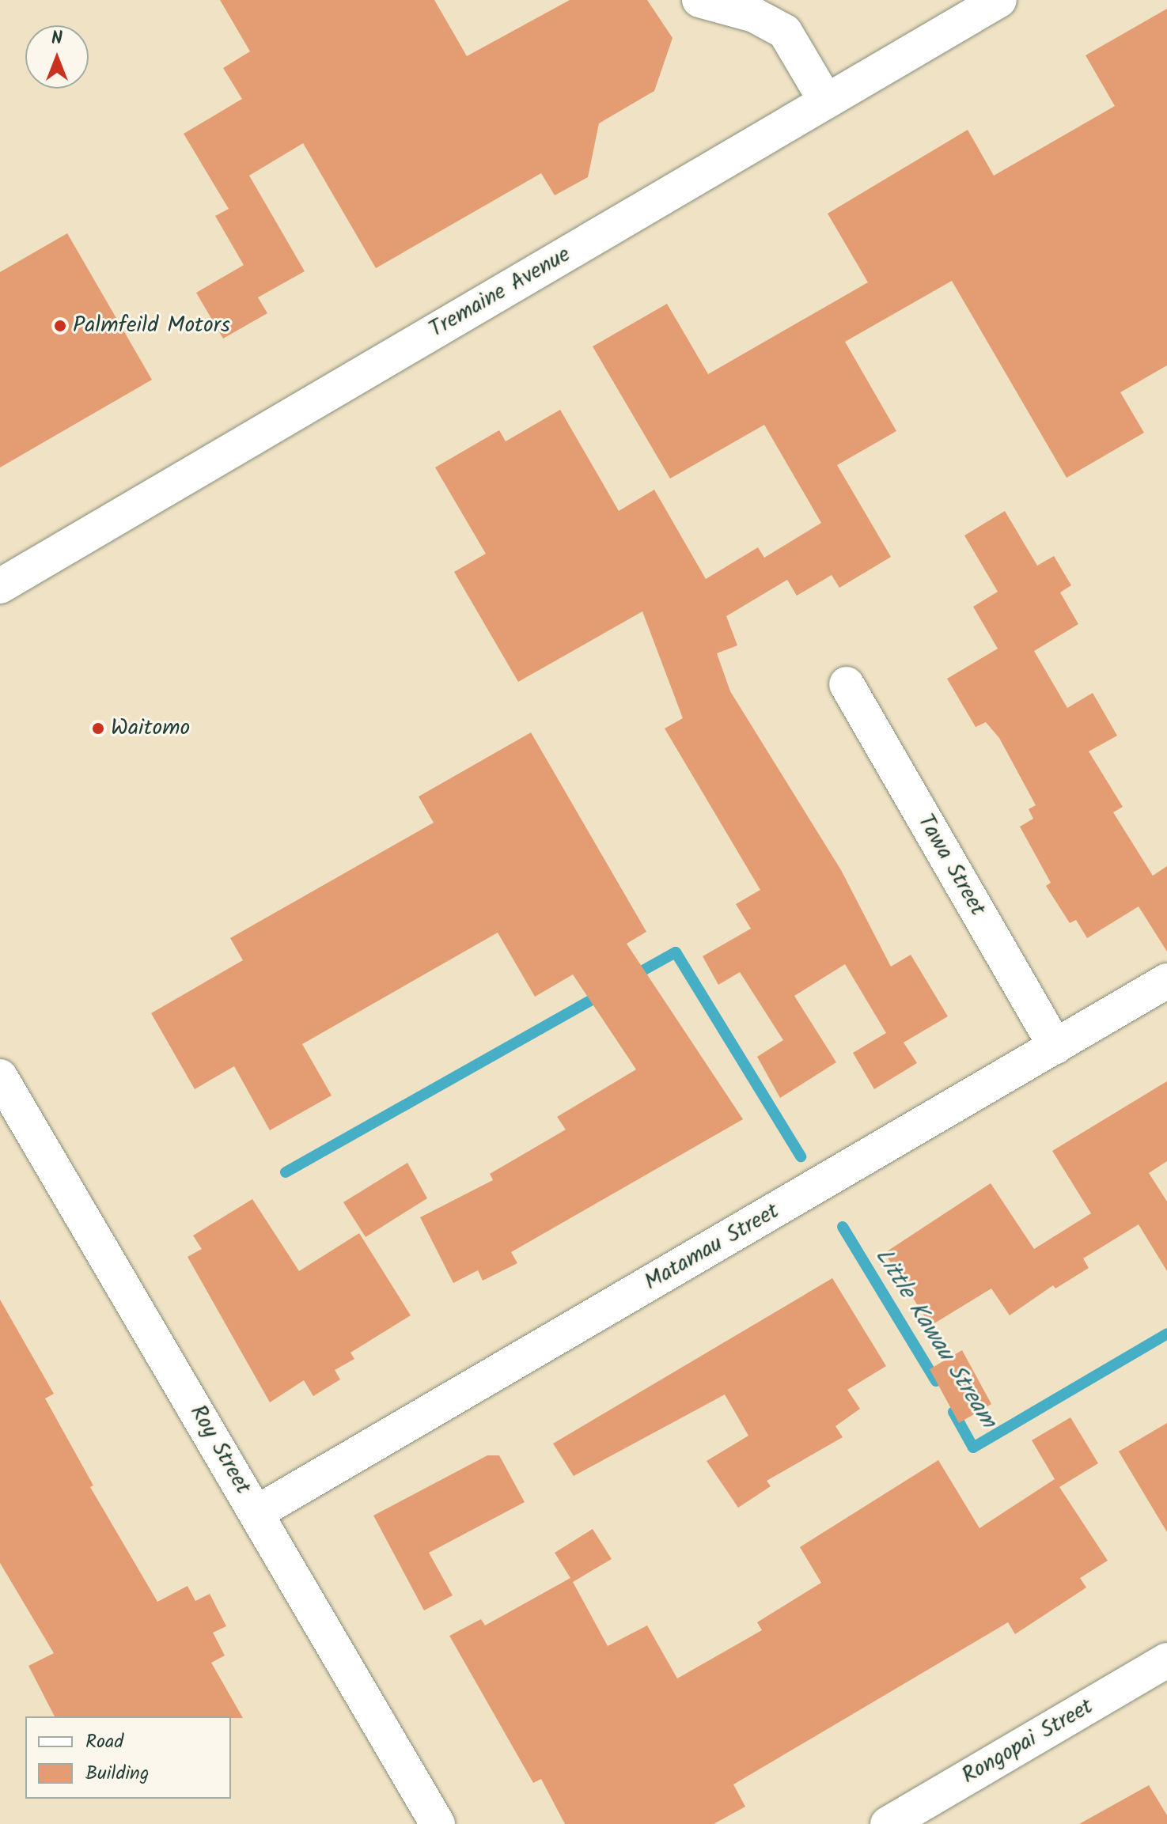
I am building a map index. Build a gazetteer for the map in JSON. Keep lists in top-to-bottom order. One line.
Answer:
{"streets":{"street":["Tremaine Avenue","Tawa Street","Matamau Street","Roy Street","Rongopai Street"]},"crossings":[["Tawa Street","Matamau Street"],["Matamau Street","Roy Street"]],"water":["Little Kawau Stream"],"places":["Palmfeild Motors","Waitomo"],"legend":["Road","Building"],"north":"top"}
